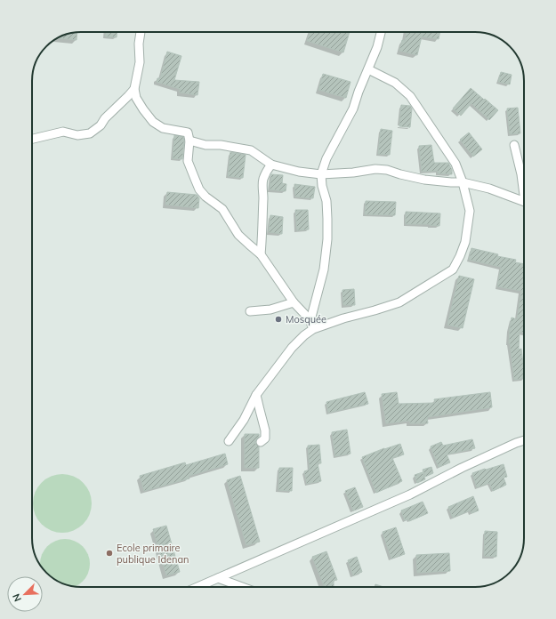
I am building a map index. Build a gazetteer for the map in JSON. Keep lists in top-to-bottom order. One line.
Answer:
{"places":["Mosquée","Ecole primaire publique Idenan"],"north":"bottom left"}
